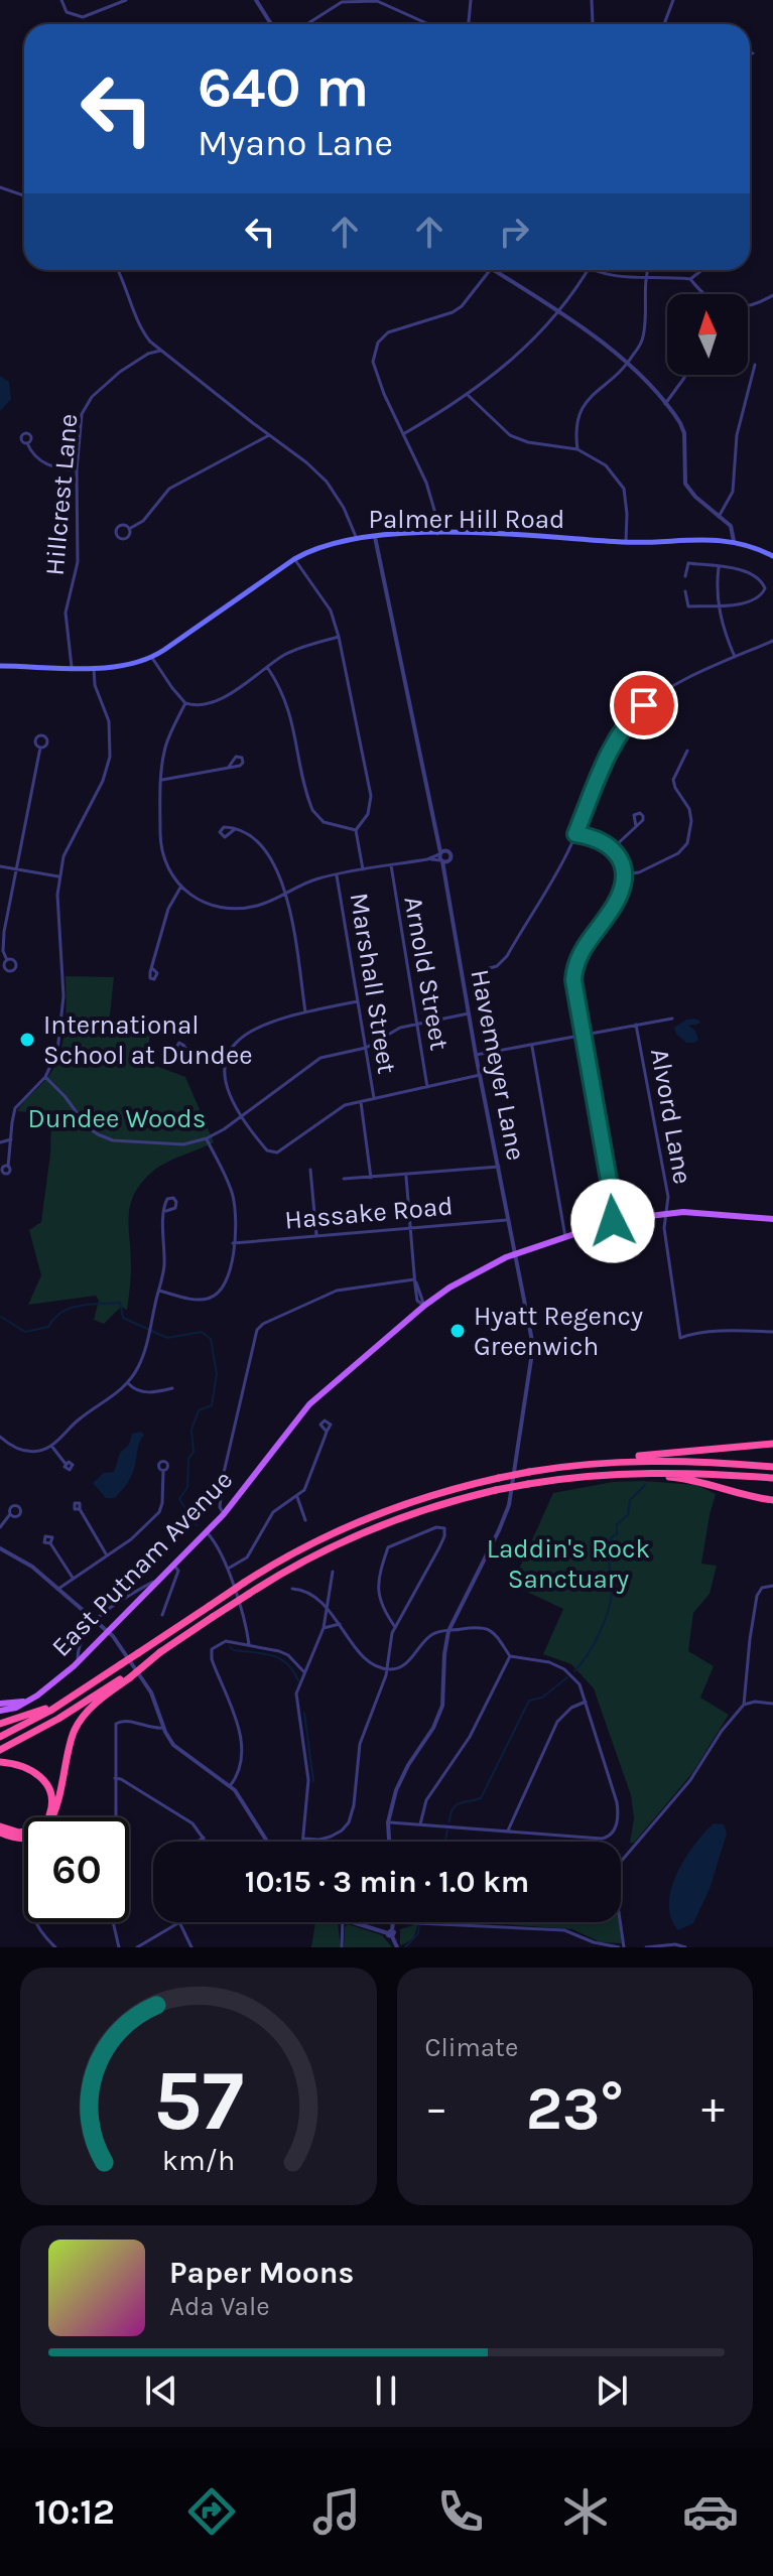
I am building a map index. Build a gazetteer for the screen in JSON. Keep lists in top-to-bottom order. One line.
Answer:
{"streets":{"main road":["Palmer Hill Road","East Putnam Avenue"],"street":["Hillcrest Lane","Arnold Street","Marshall Street","Havemeyer Lane","Alvord Lane","Hassake Road"]},"crossings":[["Hillcrest Lane","Palmer Hill Road"],["Palmer Hill Road","Havemeyer Lane"],["Havemeyer Lane","Hassake Road"],["Havemeyer Lane","East Putnam Avenue"],["Alvord Lane","East Putnam Avenue"]],"parks":["Dundee Woods","Laddin's Rock Sanctuary"],"places":["International School at Dundee","Hyatt Regency Greenwich"],"north":"top","page":{"turn":["640 m","Myano Lane"],"limit":"60","trip":"10:15 · 3 min · 1.0 km","tile":"Climate","heat":["−","23°","+"],"song":["Paper Moons","Ada Vale"],"tabs":"10:12","gauge":["57","km/h"]}}
